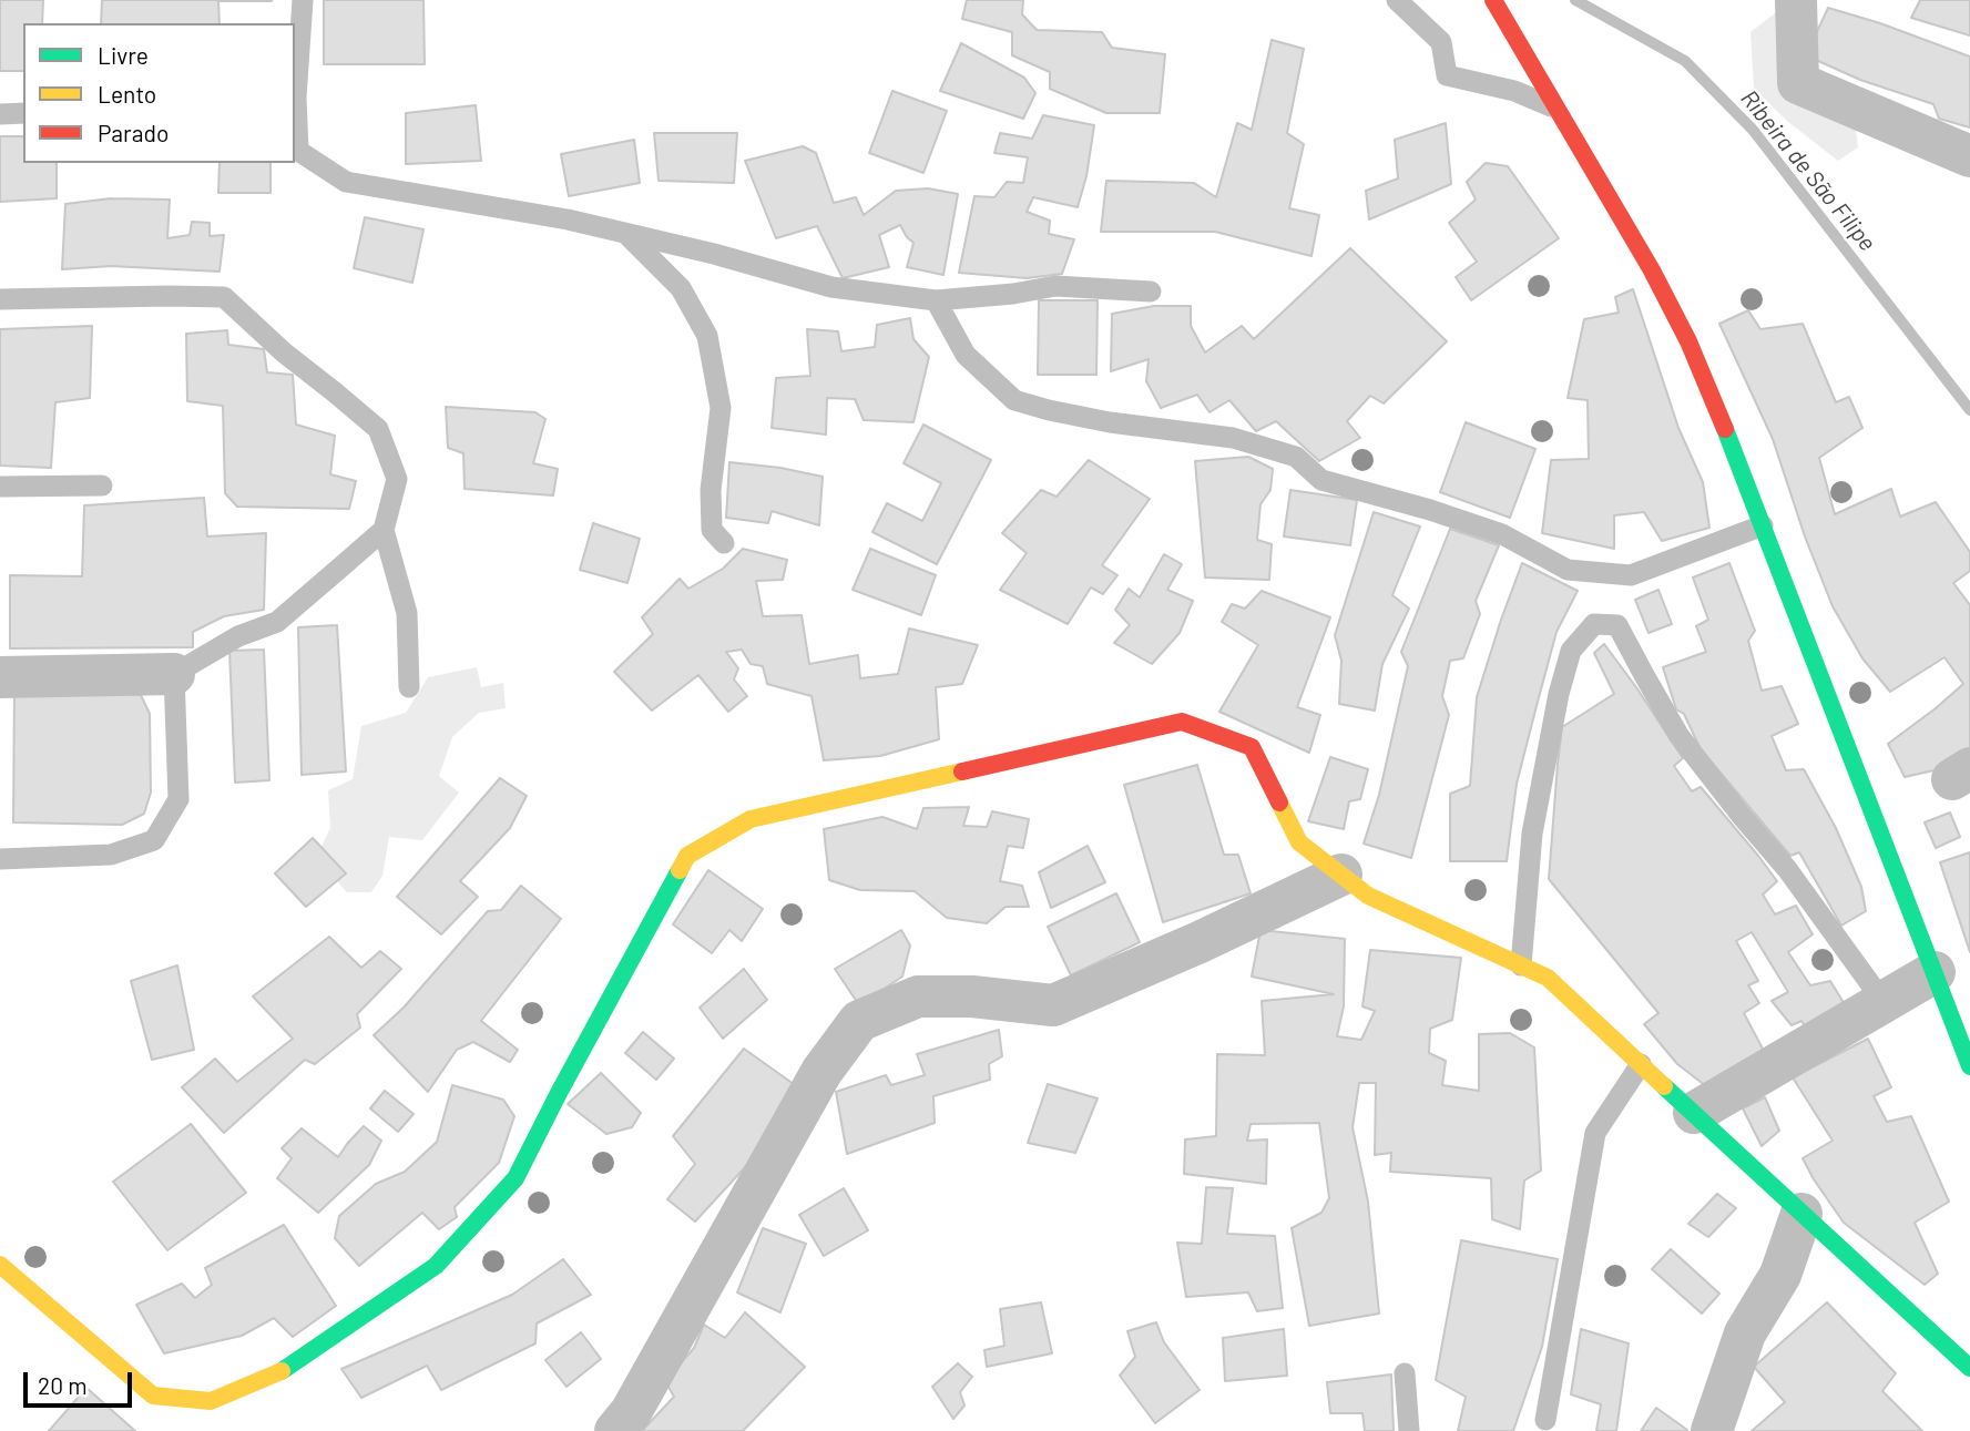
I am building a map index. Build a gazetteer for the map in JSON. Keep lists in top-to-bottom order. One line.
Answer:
{"water":["Ribeira de São Filipe"],"legend":["Livre","Lento","Parado"],"scale_bar":"20 m"}
